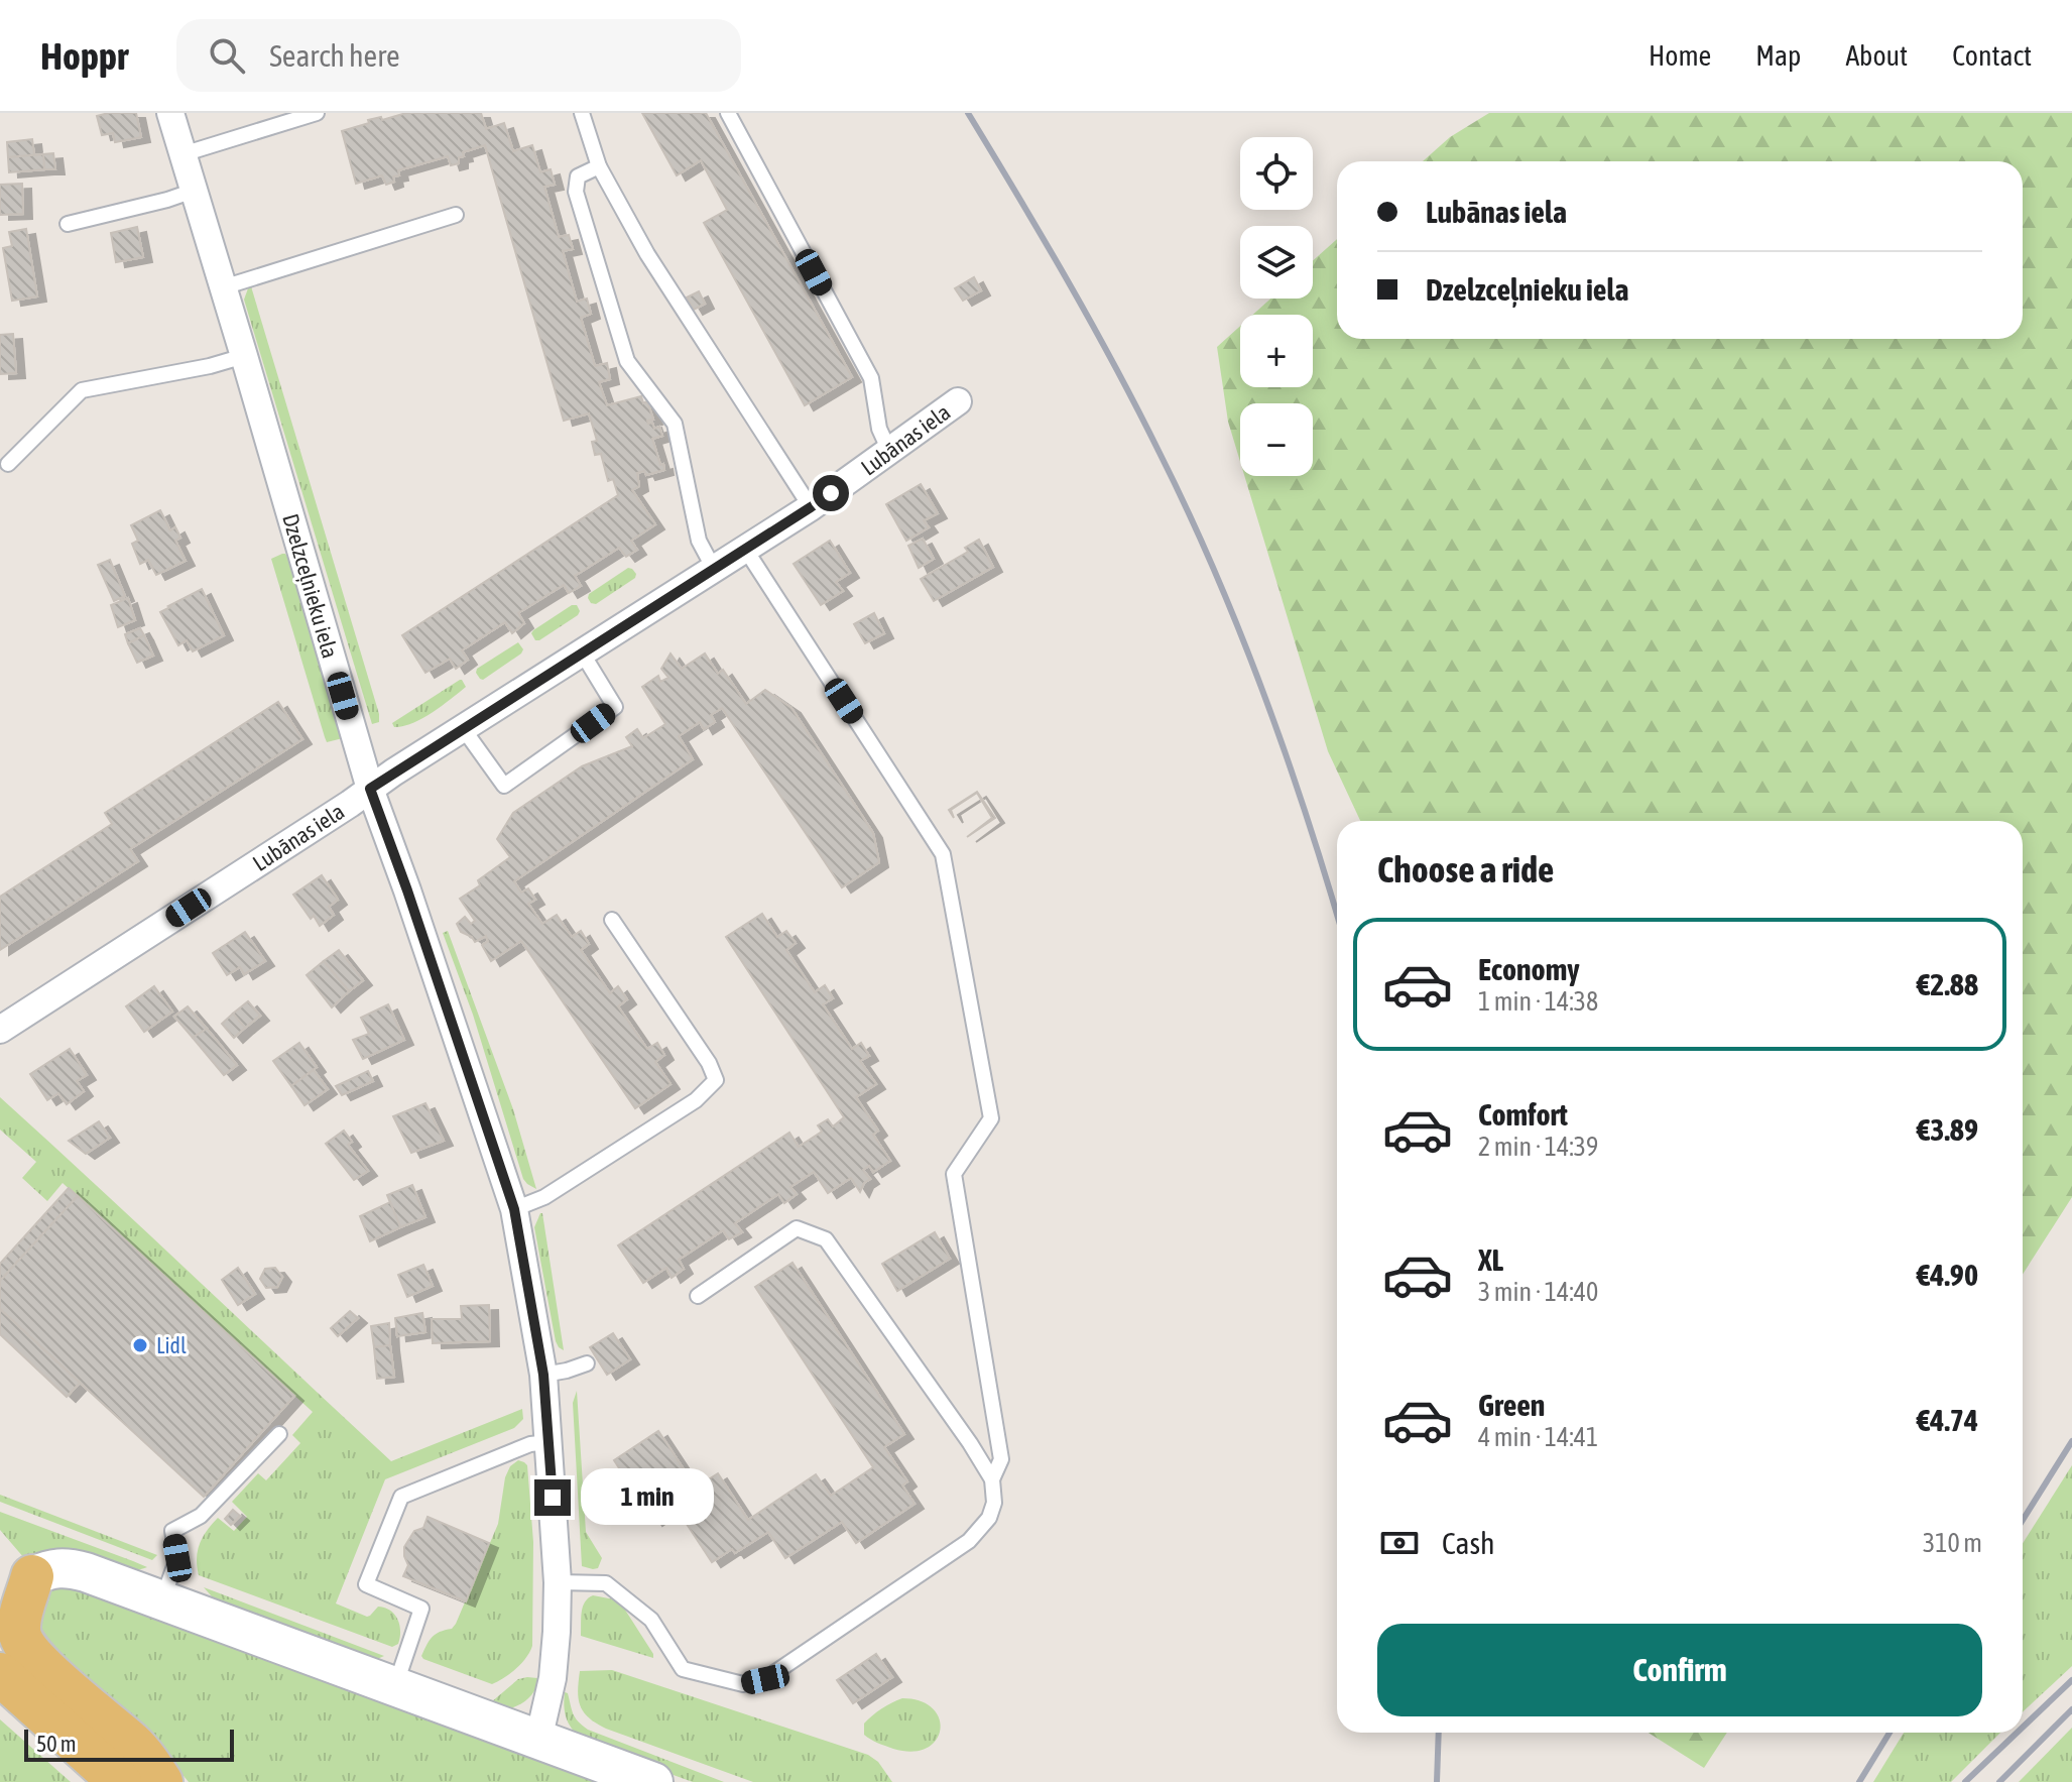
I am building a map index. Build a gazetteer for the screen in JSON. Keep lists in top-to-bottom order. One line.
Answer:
{"streets":{"street":["Lubānas iela","Dzelzceļnieku iela"]},"crossings":[["Lubānas iela","Dzelzceļnieku iela"]],"places":["Lidl"],"scale_bar":"50 m","page":{"header":"Hoppr","search":"Search here","nav":["Home","Map","About","Contact"],"map_buttons":["+","−"],"banner":["Lubānas iela","Dzelzceļnieku iela"],"heading":"Choose a ride","list":[{"name":"Economy","note":"1 min · 14:38","value":"€2.88"},{"name":"Comfort","note":"2 min · 14:39","value":"€3.89"},{"name":"XL","note":"3 min · 14:40","value":"€4.90"},{"name":"Green","note":"4 min · 14:41","value":"€4.74"}],"bubble":"1 min","pay":["Cash","310 m"],"buttons":"Confirm","scale":"50 m"}}
